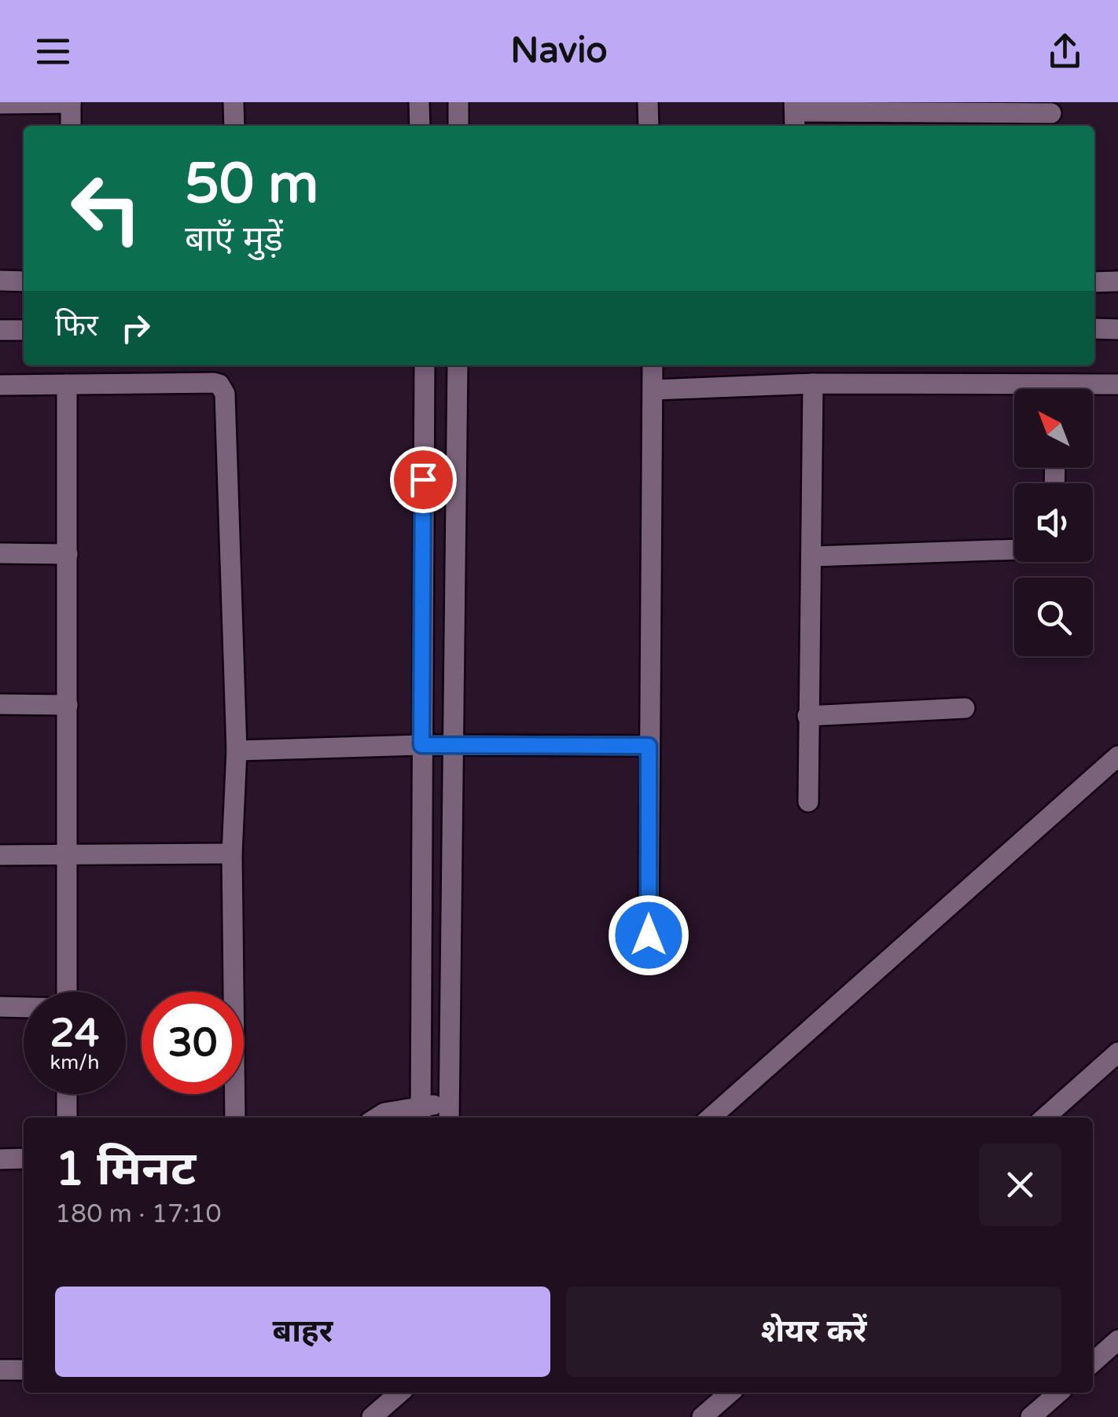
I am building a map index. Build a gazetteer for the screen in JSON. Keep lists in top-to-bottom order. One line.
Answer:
{"north":"top left","page":{"header":"Navio","turn":["50 m","बाएँ मुड़ें"],"then":"फिर","speed":"24 km/h","limit":"30","heading":["1 मिनट","180 m · 17:10"],"buttons":["बाहर","शेयर करें"]}}
